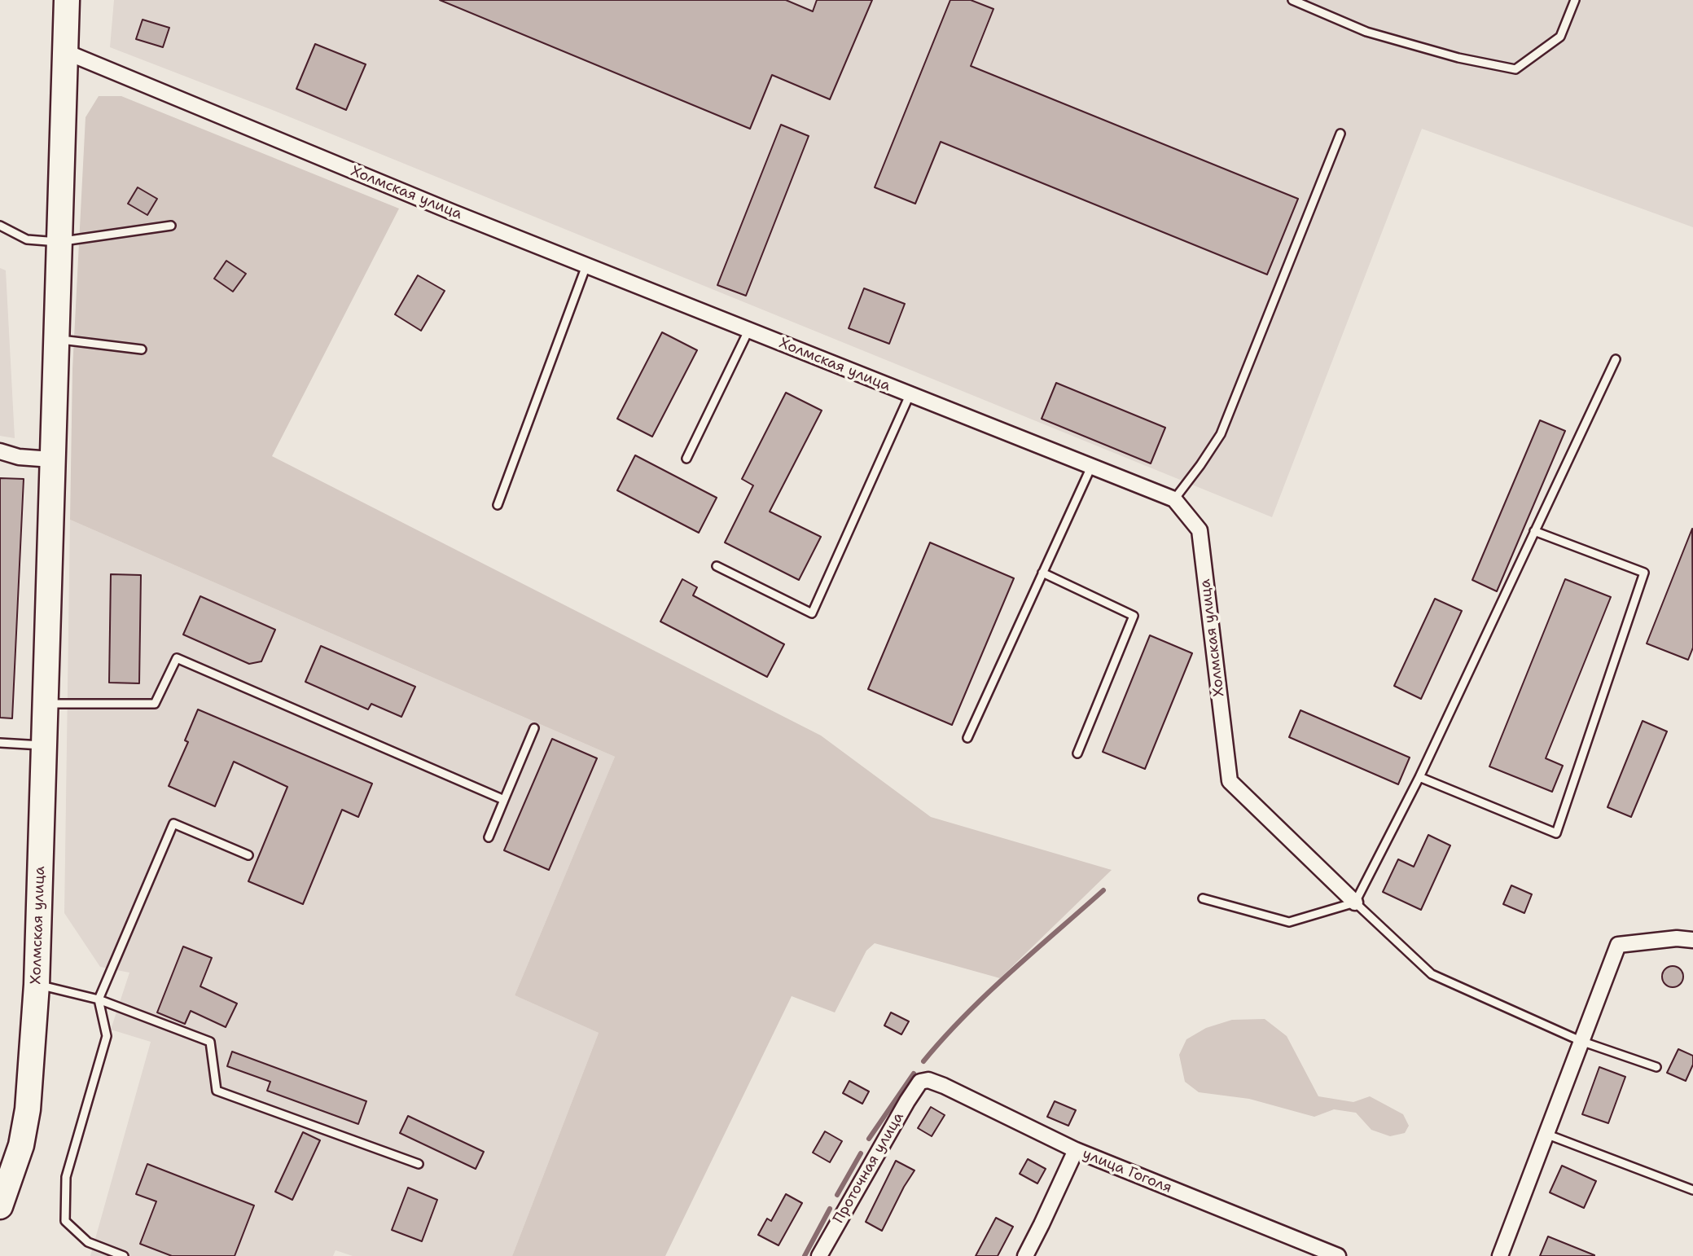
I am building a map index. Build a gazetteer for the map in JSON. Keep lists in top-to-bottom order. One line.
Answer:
{"streets":{"main road":["Холмская улица"],"street":["Проточная улица","улица Гоголя"]},"crossings":[["Проточная улица","улица Гоголя"]]}
